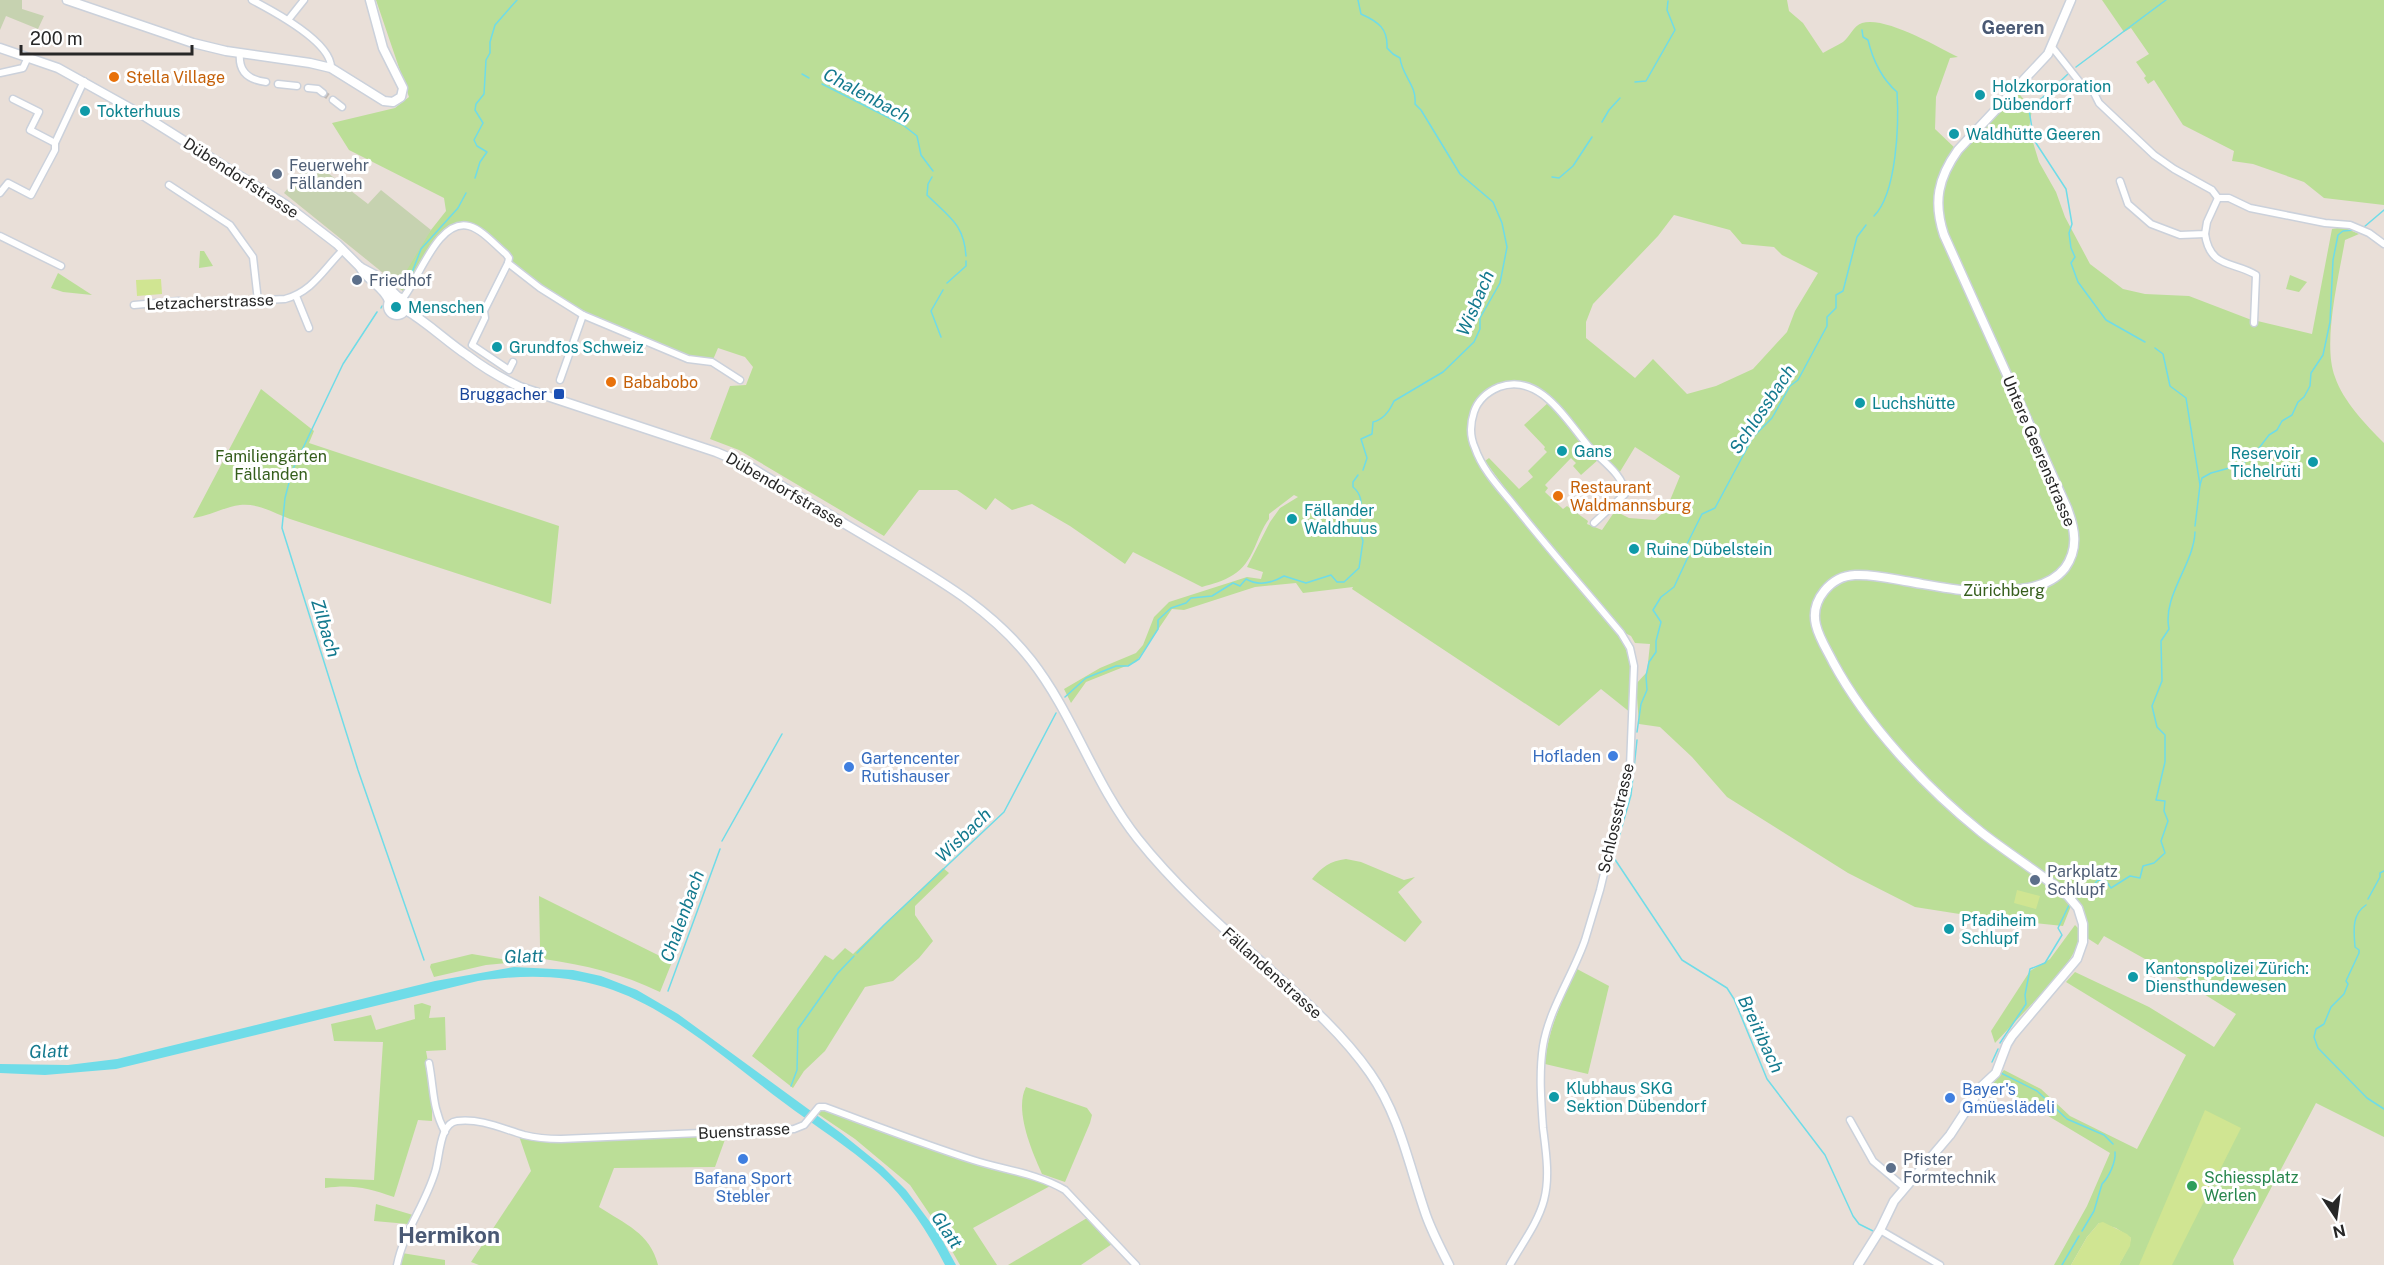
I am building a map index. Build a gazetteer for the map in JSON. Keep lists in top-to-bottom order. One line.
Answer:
{"streets":{"main road":["Dübendorfstrasse","Untere Geerenstrasse","Fällandenstrasse"],"street":["Letzacherstrasse","Schlossstrasse","Buenstrasse"]},"crossings":[["Dübendorfstrasse","Letzacherstrasse"],["Dübendorfstrasse","Fällandenstrasse"]],"districts":["Geeren","Hermikon"],"water":["Chalenbach","Wisbach","Schlossbach","Zilbach","Glatt","Breitibach"],"parks":["Familiengärten Fällanden","Zürichberg"],"places":{"other":["Stella Village","Holzkorporation Dübendorf","Tokterhuus","Waldhütte Geeren","Feuerwehr Fällanden","Friedhof","Menschen","Grundfos Schweiz","Bababobo","Luchshütte","Gans","Reservoir Tichelrüti","Restaurant Waldmannsburg","Fällander Waldhuus","Ruine Dübelstein","Hofladen","Gartencenter Rutishauser","Parkplatz Schlupf","Pfadiheim Schlupf","Kantonspolizei Zürich: Diensthundewesen","Klubhaus SKG Sektion Dübendorf","Bayer's Gmüeslädeli","Bafana Sport Stebler","Pfister Formtechnik","Schiessplatz Werlen"],"transit":["Bruggacher"]},"scale_bar":"200 m","north":"bottom"}
